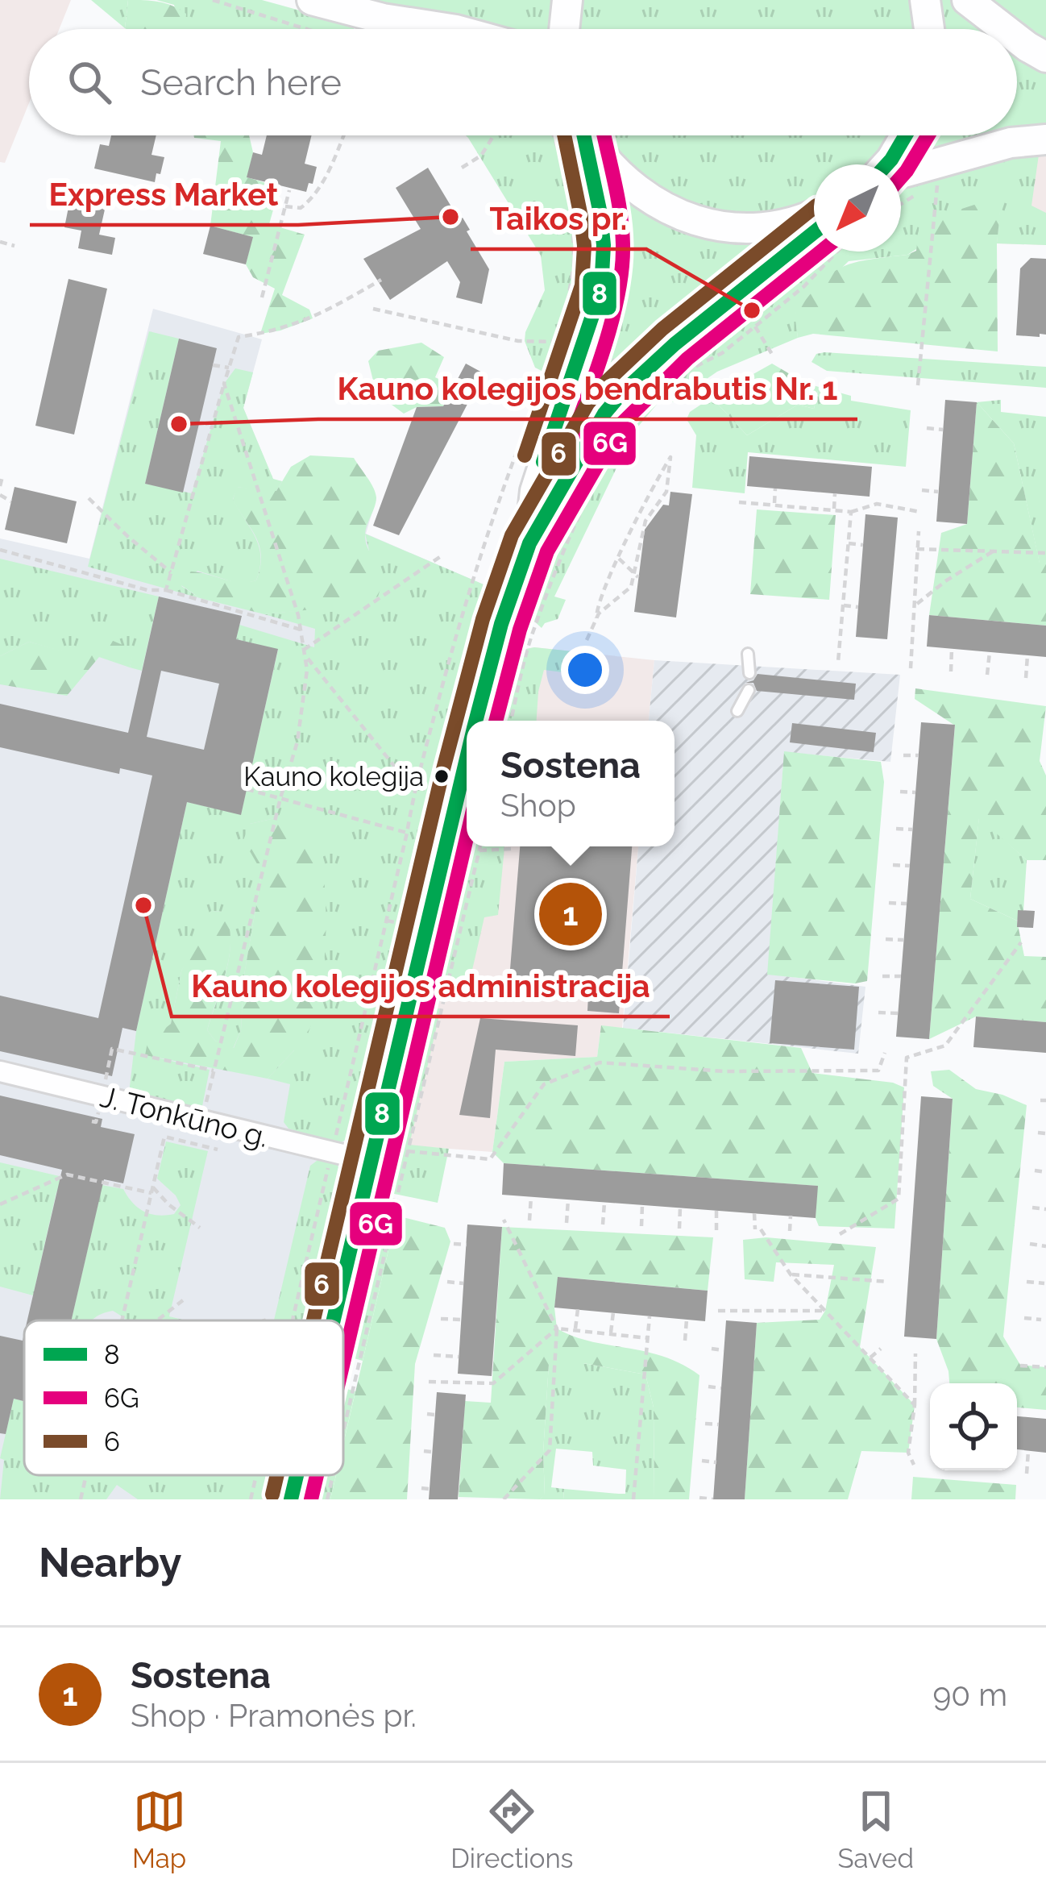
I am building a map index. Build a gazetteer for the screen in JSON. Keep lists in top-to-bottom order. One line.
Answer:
{"streets":{"street":["J. Tonkūno g."]},"places":["Express Market","Taikos pr.","Kauno kolegijos bendrabutis Nr. 1","Kauno kolegija","Kauno kolegijos administracija"],"lines":["transit line 8","transit line 6G","transit line 6"],"legend":["8","6G","6"],"north":"bottom left","page":{"search":"Search here","popup":["Sostena","Shop"],"pins":"1","heading":"Nearby","list":[{"mark":"1","name":"Sostena","note":"Shop · Pramonės pr.","value":"90 m"}],"nav":["Map","Directions","Saved"]}}
